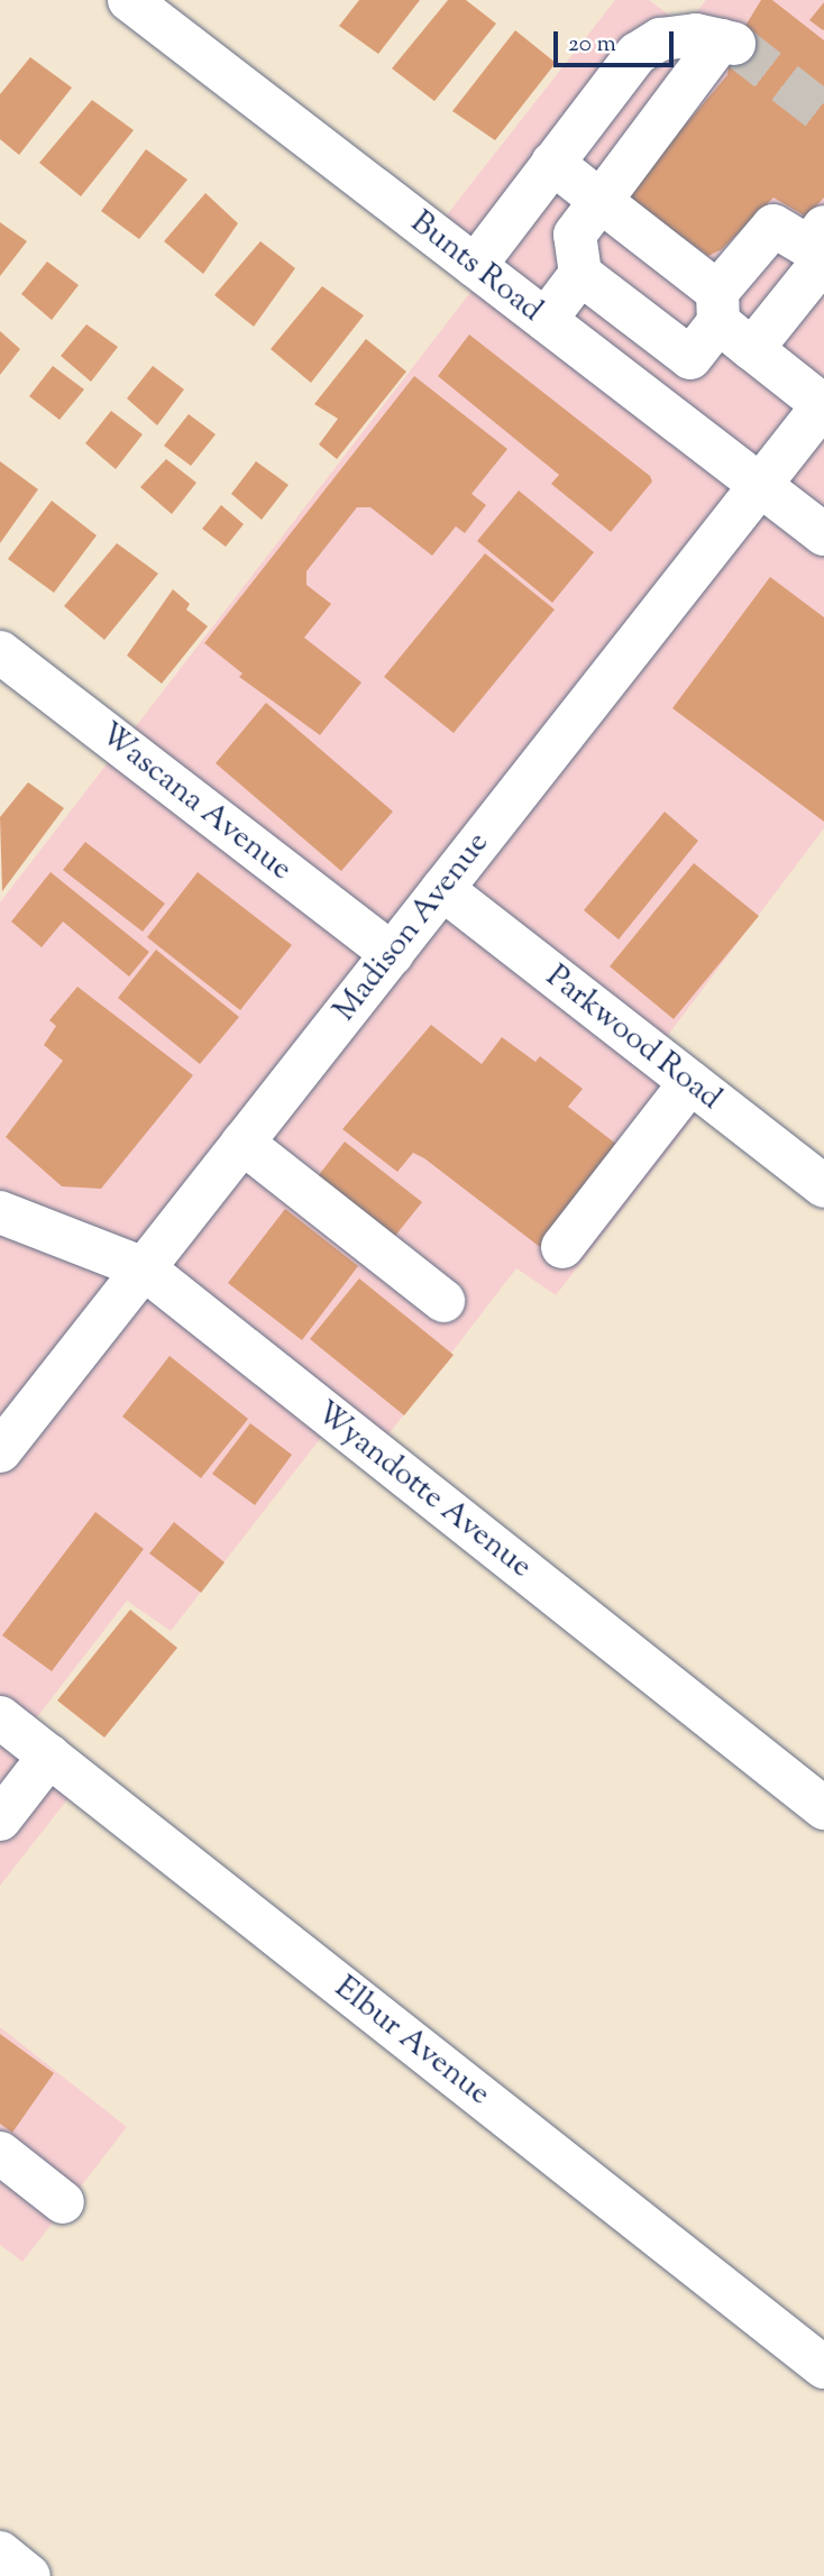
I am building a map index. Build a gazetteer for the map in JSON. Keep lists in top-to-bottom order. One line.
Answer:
{"streets":{"street":["Bunts Road","Wascana Avenue","Madison Avenue","Parkwood Road","Wyandotte Avenue","Elbur Avenue"]},"crossings":[["Bunts Road","Madison Avenue"],["Wascana Avenue","Madison Avenue"],["Madison Avenue","Parkwood Road"],["Madison Avenue","Wyandotte Avenue"]],"scale_bar":"20 m"}
